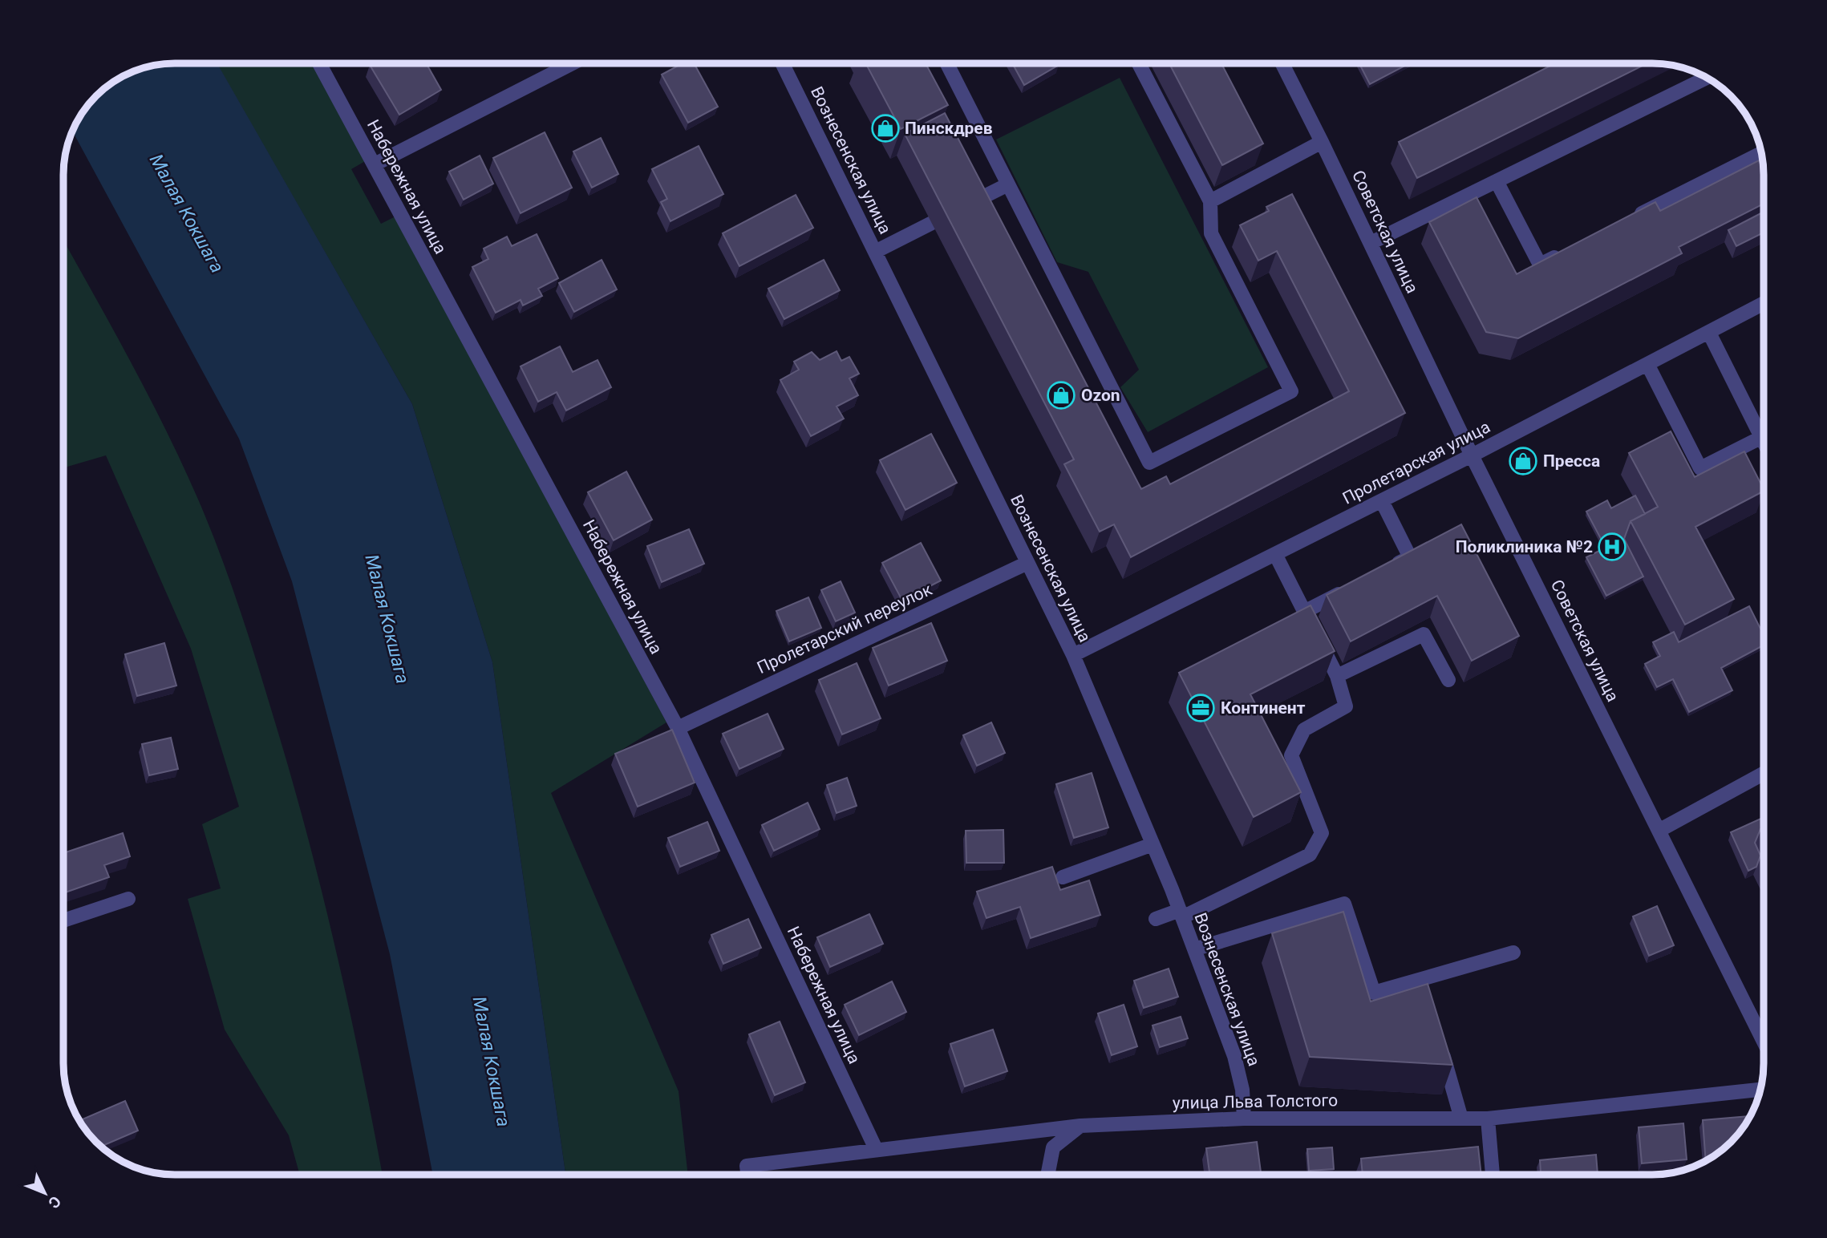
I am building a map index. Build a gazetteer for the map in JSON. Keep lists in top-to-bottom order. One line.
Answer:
{"streets":{"street":["Вознесенская улица","Набережная улица","Советская улица","Пролетарская улица","Пролетарский переулок","улица Льва Толстого"]},"crossings":[["Вознесенская улица","Пролетарская улица"],["Вознесенская улица","Пролетарский переулок"],["Вознесенская улица","улица Льва Толстого"],["Набережная улица","Пролетарский переулок"],["Набережная улица","улица Льва Толстого"],["Советская улица","Пролетарская улица"]],"water":["Малая Кокшага"],"places":{"shop":["Пинскдрев","Ozon","Пресса"],"hospital":["Поликлиника №2"],"office":["Континент"]},"north":"bottom right"}
